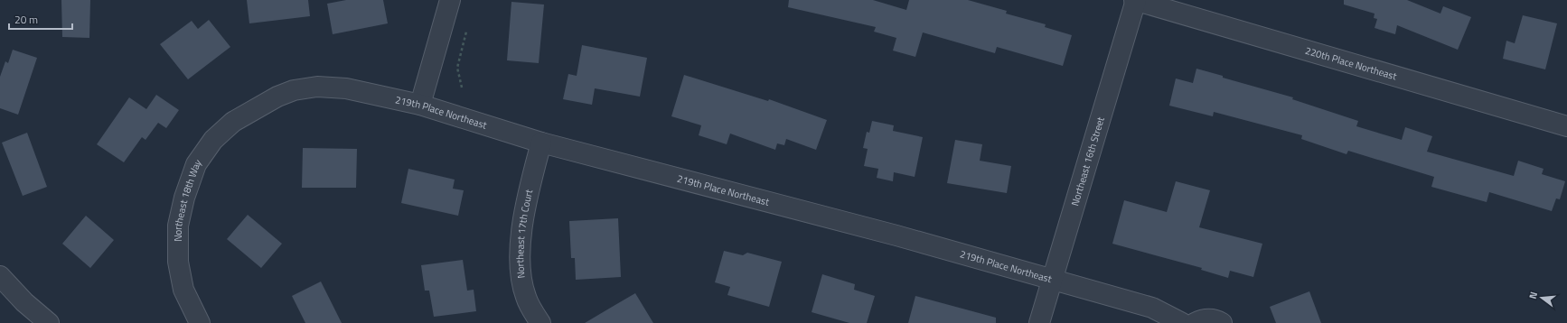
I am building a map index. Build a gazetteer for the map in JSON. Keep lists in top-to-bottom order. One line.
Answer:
{"streets":{"street":["220th Place Northeast","219th Place Northeast","Northeast 16th Street","Northeast 18th Way","Northeast 17th Court"]},"crossings":[["220th Place Northeast","Northeast 16th Street"],["219th Place Northeast","Northeast 16th Street"],["219th Place Northeast","Northeast 18th Way"],["219th Place Northeast","Northeast 17th Court"]],"scale_bar":"20 m","north":"left"}
